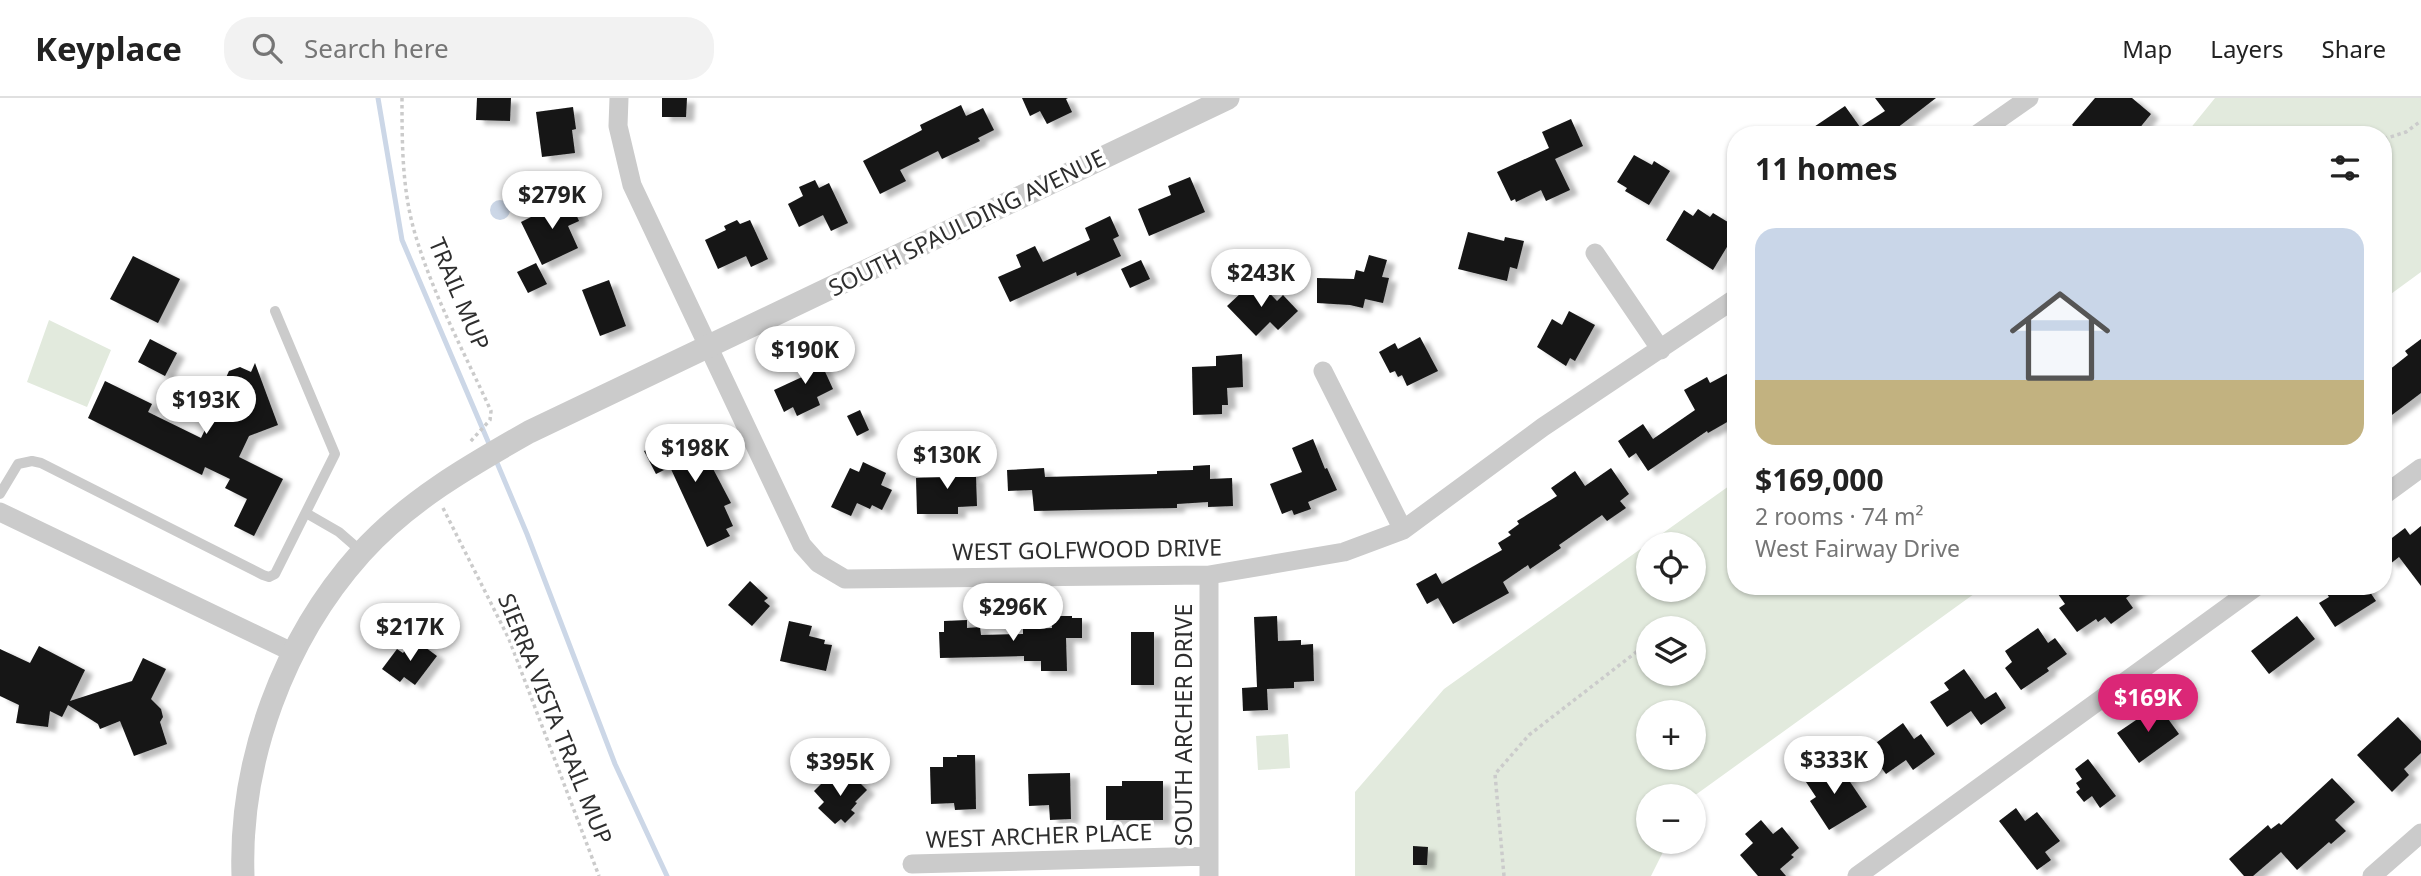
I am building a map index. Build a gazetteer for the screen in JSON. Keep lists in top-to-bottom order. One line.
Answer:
{"streets":{"street":["SOUTH SPAULDING AVENUE","WEST GOLFWOOD DRIVE","SOUTH ARCHER DRIVE","WEST ARCHER PLACE"],"path":["TRAIL MUP","SIERRA VISTA TRAIL MUP"]},"crossings":[["SOUTH SPAULDING AVENUE","WEST GOLFWOOD DRIVE"],["WEST GOLFWOOD DRIVE","SOUTH ARCHER DRIVE"],["SOUTH ARCHER DRIVE","WEST ARCHER PLACE"]],"page":{"header":"Keyplace","search":"Search here","nav":["Map","Layers","Share"],"heading":"11 homes","price":["$279K","$243K","$190K","$193K","$198K","$130K","$296K","$217K","$169K","$333K","$395K"],"list":[{"name":"$169,000","note":"2 rooms · 74 m² · West Fairway Drive"}],"map_buttons":["+","−"]}}
